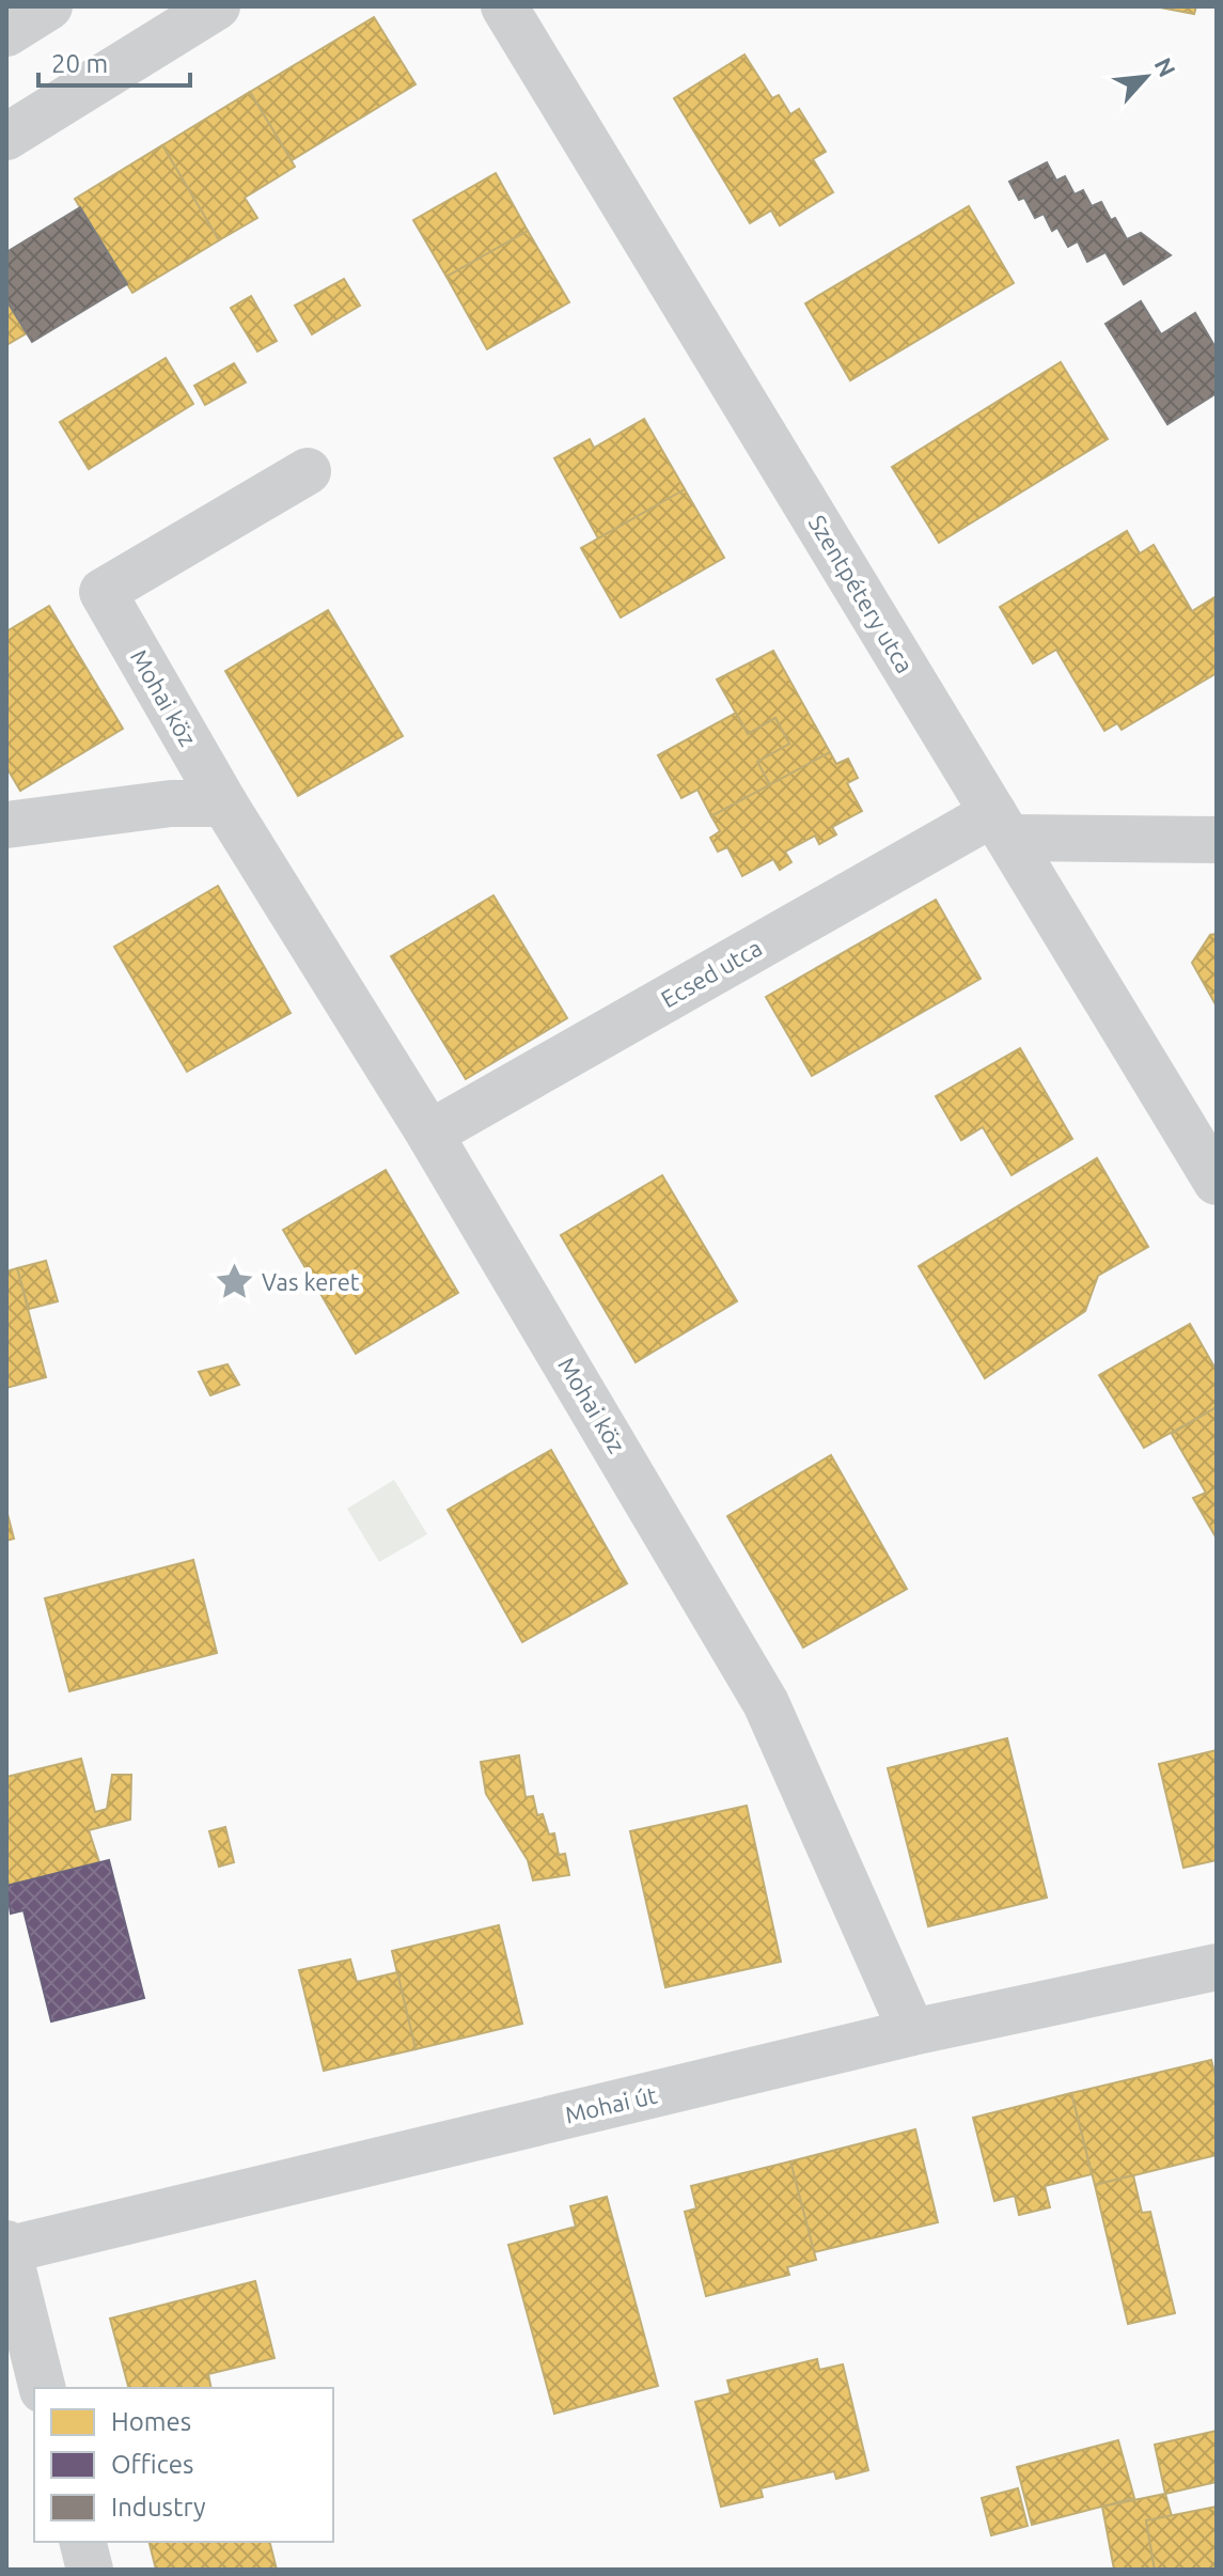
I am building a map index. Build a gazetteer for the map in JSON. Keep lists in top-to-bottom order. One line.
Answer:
{"streets":{"street":["Szentpétery utca","Mohai köz","Ecsed utca","Mohai út"]},"crossings":[["Szentpétery utca","Ecsed utca"],["Mohai köz","Ecsed utca"],["Mohai köz","Mohai út"]],"places":{"place":["Vas keret"]},"legend":["Homes","Offices","Industry"],"scale_bar":"20 m","north":"top right"}
